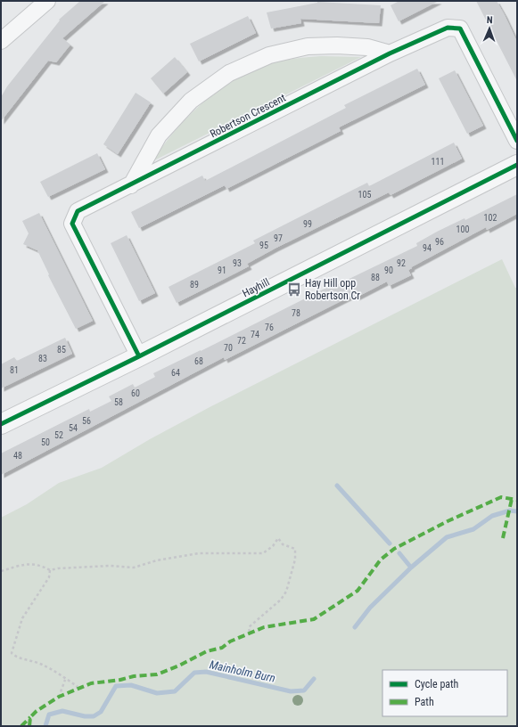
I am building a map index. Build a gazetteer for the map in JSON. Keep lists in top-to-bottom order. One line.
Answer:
{"streets":{"street":["Robertson Crescent","Hayhill"]},"crossings":[["Robertson Crescent","Hayhill"]],"water":["Mainholm Burn"],"places":{"bus stop":["Hay Hill opp Robertson Cr"]},"house_numbers":["111","105","102","99","100","97","96","95","94","93","92","91","90","88","89","78","76","74","72","70","85","83","68","81","64","60","58","56","54","52","50","48"],"legend":["Cycle path","Path"],"north":"top"}
